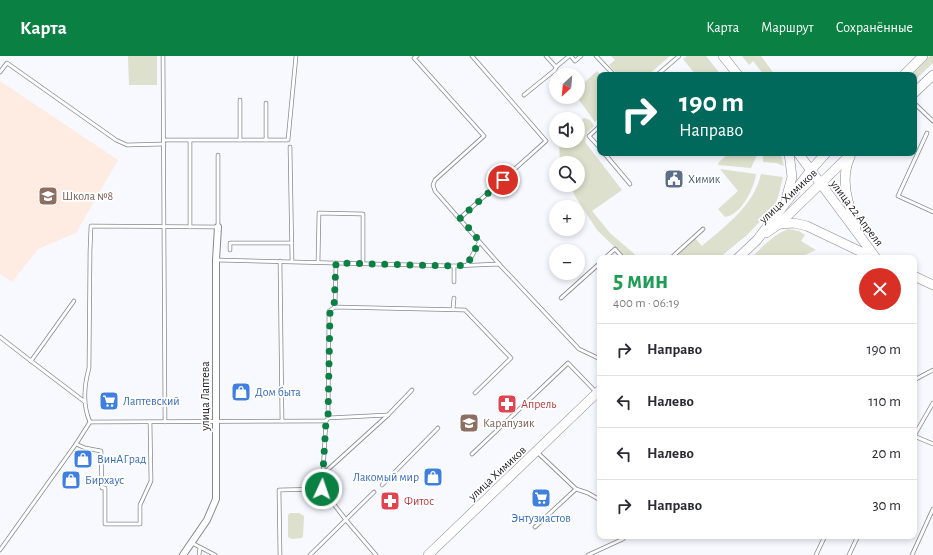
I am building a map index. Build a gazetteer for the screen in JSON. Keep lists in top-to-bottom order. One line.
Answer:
{"streets":{"main road":["улица Химиков","улица 22 Апреля"],"street":["улица Лаптева"]},"crossings":[["улица Химиков","улица 22 Апреля"]],"places":{"public building":["Химик"],"school or university":["Школа №8","Карапузик"],"shop":["Дом быта","ВинАГрад","Лакомый мир","Бирхаус"],"supermarket":["Лаптевский","Энтузиастов"],"pharmacy":["Апрель","Фитос"]},"north":"bottom left","page":{"header":"Карта","nav":["Карта","Маршрут","Сохранённые"],"map_buttons":["+","−"],"turn":["190 m","Направо"],"heading":["5 мин","400 m · 06:19"],"list":[{"name":"Направо","value":"190 m"},{"name":"Налево","value":"110 m"},{"name":"Налево","value":"20 m"},{"name":"Направо","value":"30 m"}]}}
